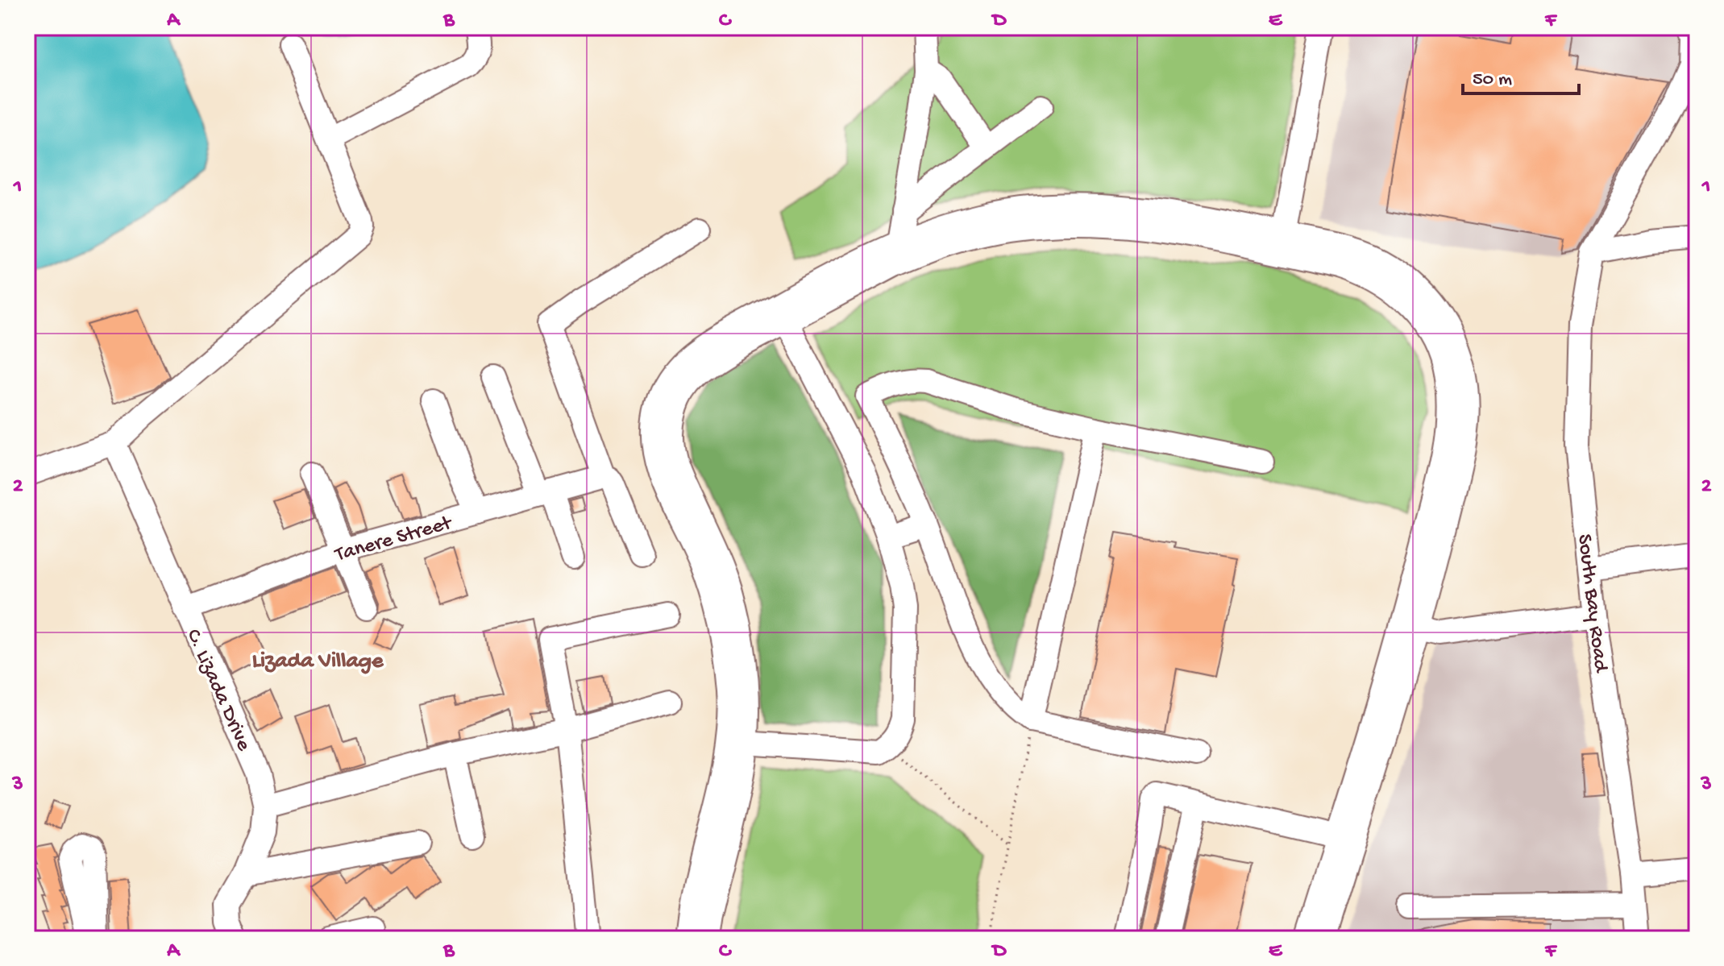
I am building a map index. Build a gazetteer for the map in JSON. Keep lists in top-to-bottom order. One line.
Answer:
{"streets":{"street":["Tanere Street","South Bay Road","C. Lizada Drive"]},"crossings":[["Tanere Street","C. Lizada Drive"]],"districts":["Lizada Village"],"scale_bar":"50 m","grid":{"columns":["A","B","C","D","E","F"],"rows":["1","2","3"]}}
